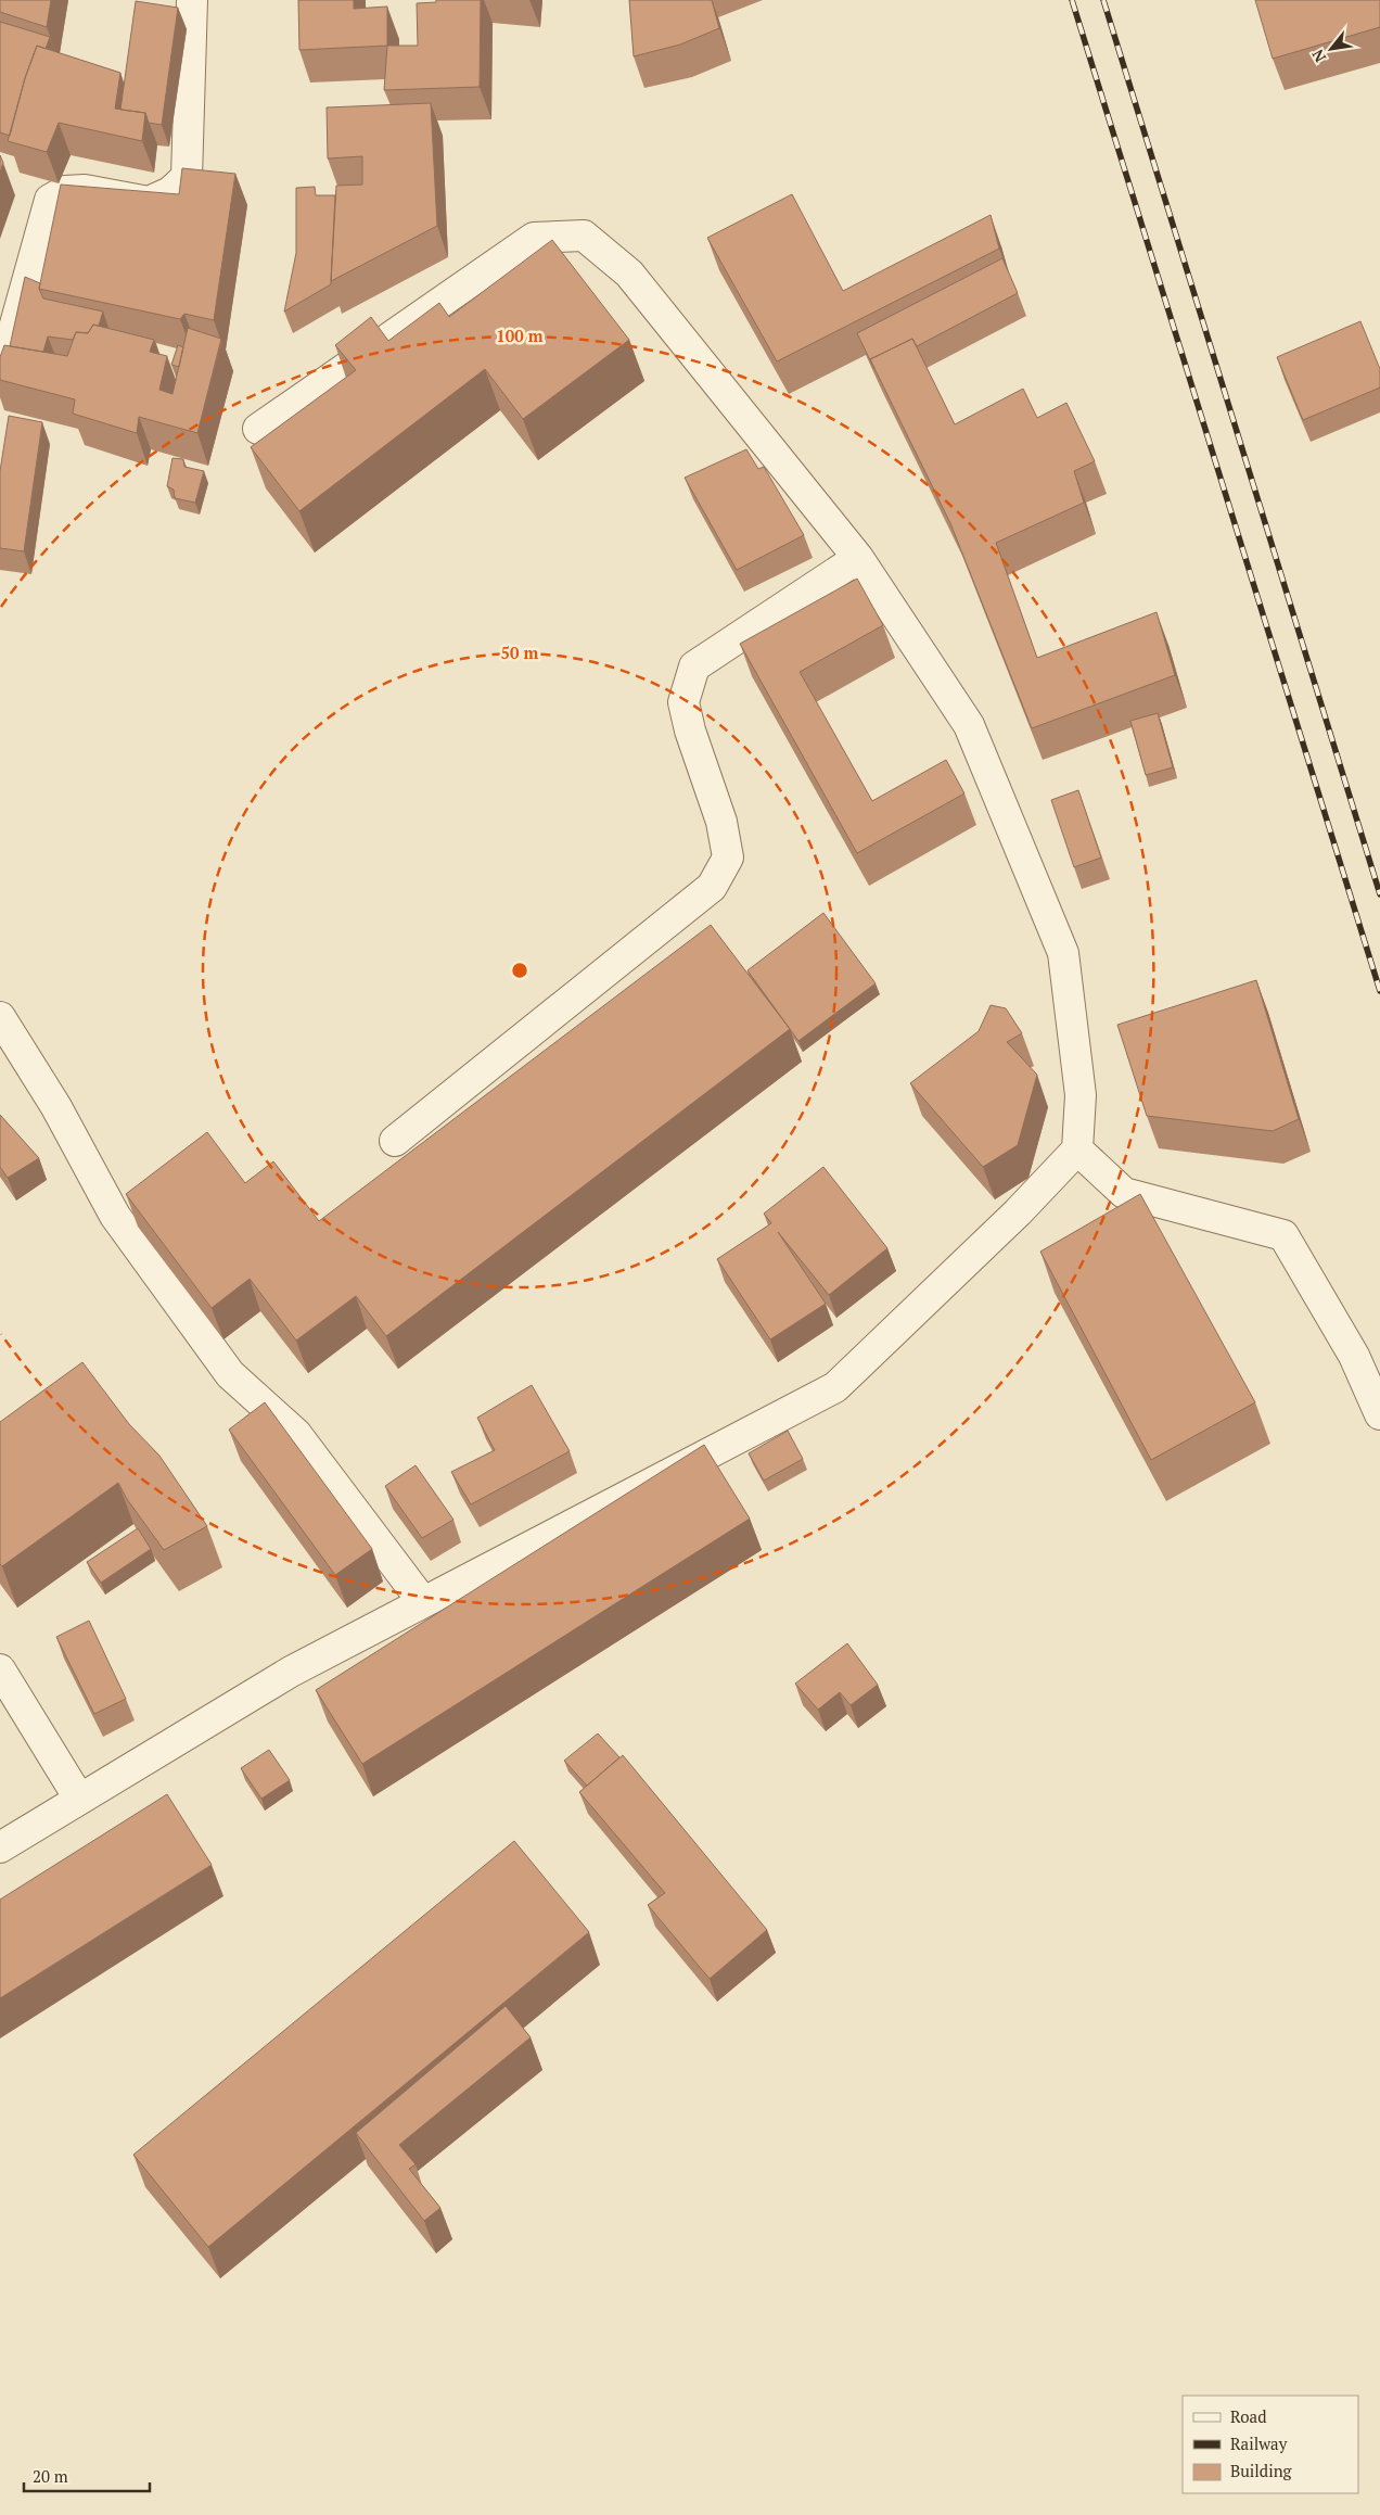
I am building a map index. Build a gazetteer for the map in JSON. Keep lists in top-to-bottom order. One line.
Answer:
{"legend":["Road","Railway","Building"],"scale_bar":"20 m","north":"bottom left","rings":["100 m","50 m"]}
